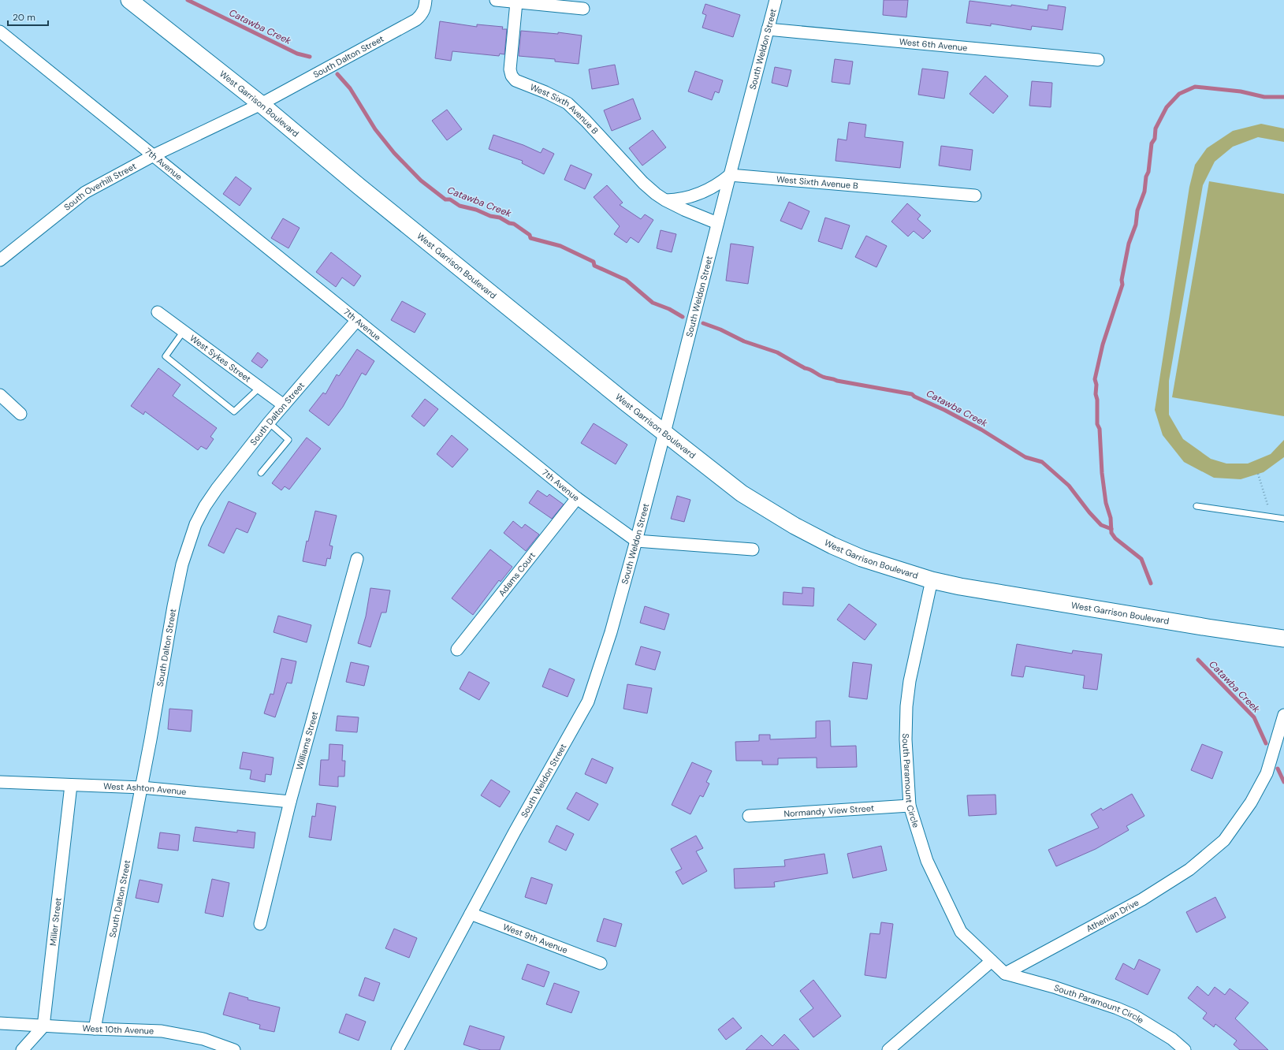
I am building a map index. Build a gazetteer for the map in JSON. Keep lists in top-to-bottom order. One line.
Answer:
{"streets":{"main road":["West Garrison Boulevard"],"street":["West 6th Avenue","South Weldon Street","South Dalton Street","West Sixth Avenue B","7th Avenue","South Overhill Street","West Sykes Street","Adams Court","Williams Street","South Paramount Circle","West Ashton Avenue","Normandy View Street","Athenian Drive","Miller Street","West 9th Avenue","West 10th Avenue"]},"crossings":[["West 6th Avenue","South Weldon Street"],["South Weldon Street","West Garrison Boulevard"],["South Weldon Street","West Sixth Avenue B"],["South Weldon Street","7th Avenue"],["South Weldon Street","West 9th Avenue"],["South Dalton Street","West Garrison Boulevard"],["South Dalton Street","7th Avenue"],["South Dalton Street","South Overhill Street"],["South Dalton Street","West Sykes Street"],["South Dalton Street","West Ashton Avenue"],["South Dalton Street","West 10th Avenue"],["West Garrison Boulevard","South Overhill Street"],["West Garrison Boulevard","South Paramount Circle"],["7th Avenue","South Overhill Street"],["7th Avenue","Adams Court"],["Williams Street","West Ashton Avenue"],["South Paramount Circle","Normandy View Street"],["South Paramount Circle","Athenian Drive"],["West Ashton Avenue","Miller Street"],["Miller Street","West 10th Avenue"]],"water":["Catawba Creek"],"scale_bar":"20 m"}
